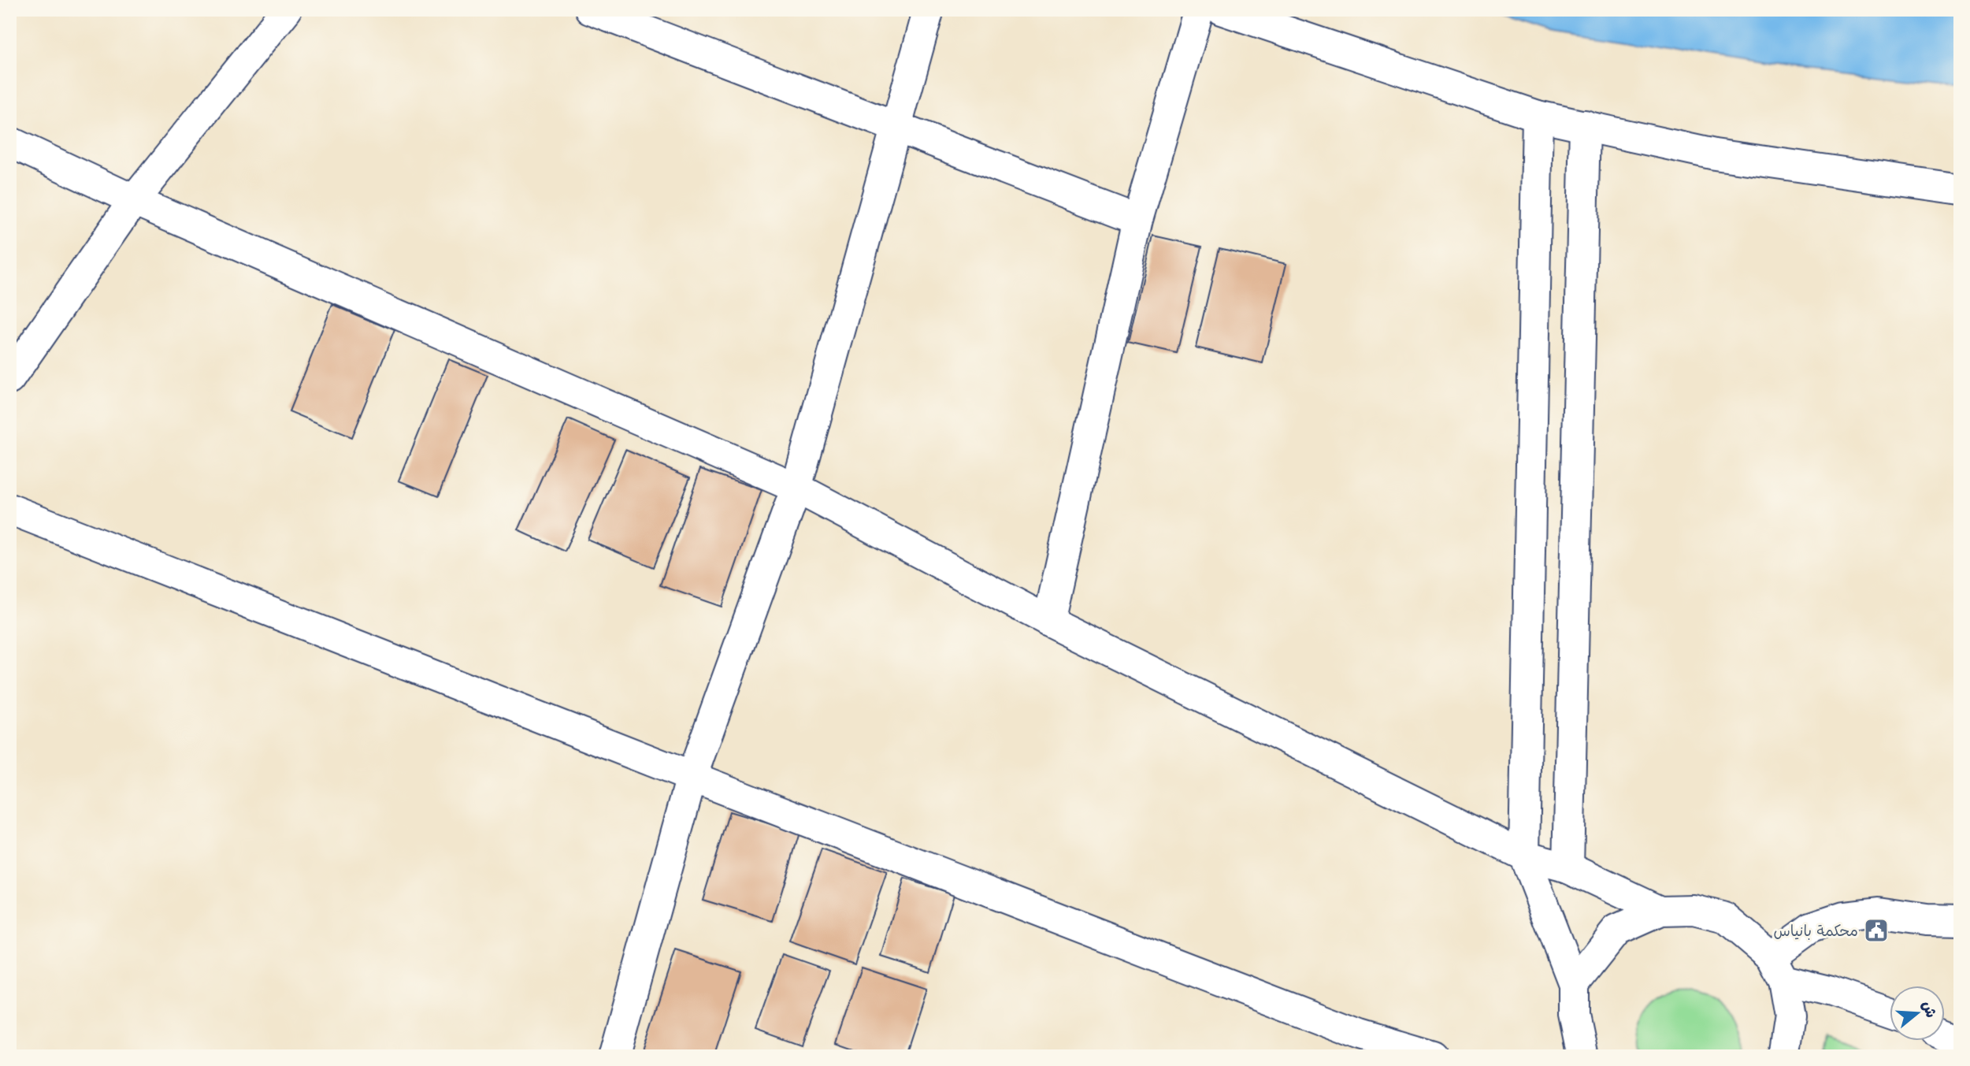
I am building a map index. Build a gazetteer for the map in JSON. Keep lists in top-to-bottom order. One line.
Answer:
{"places":{"public building":["محكمة بانياس"]},"north":"right"}
